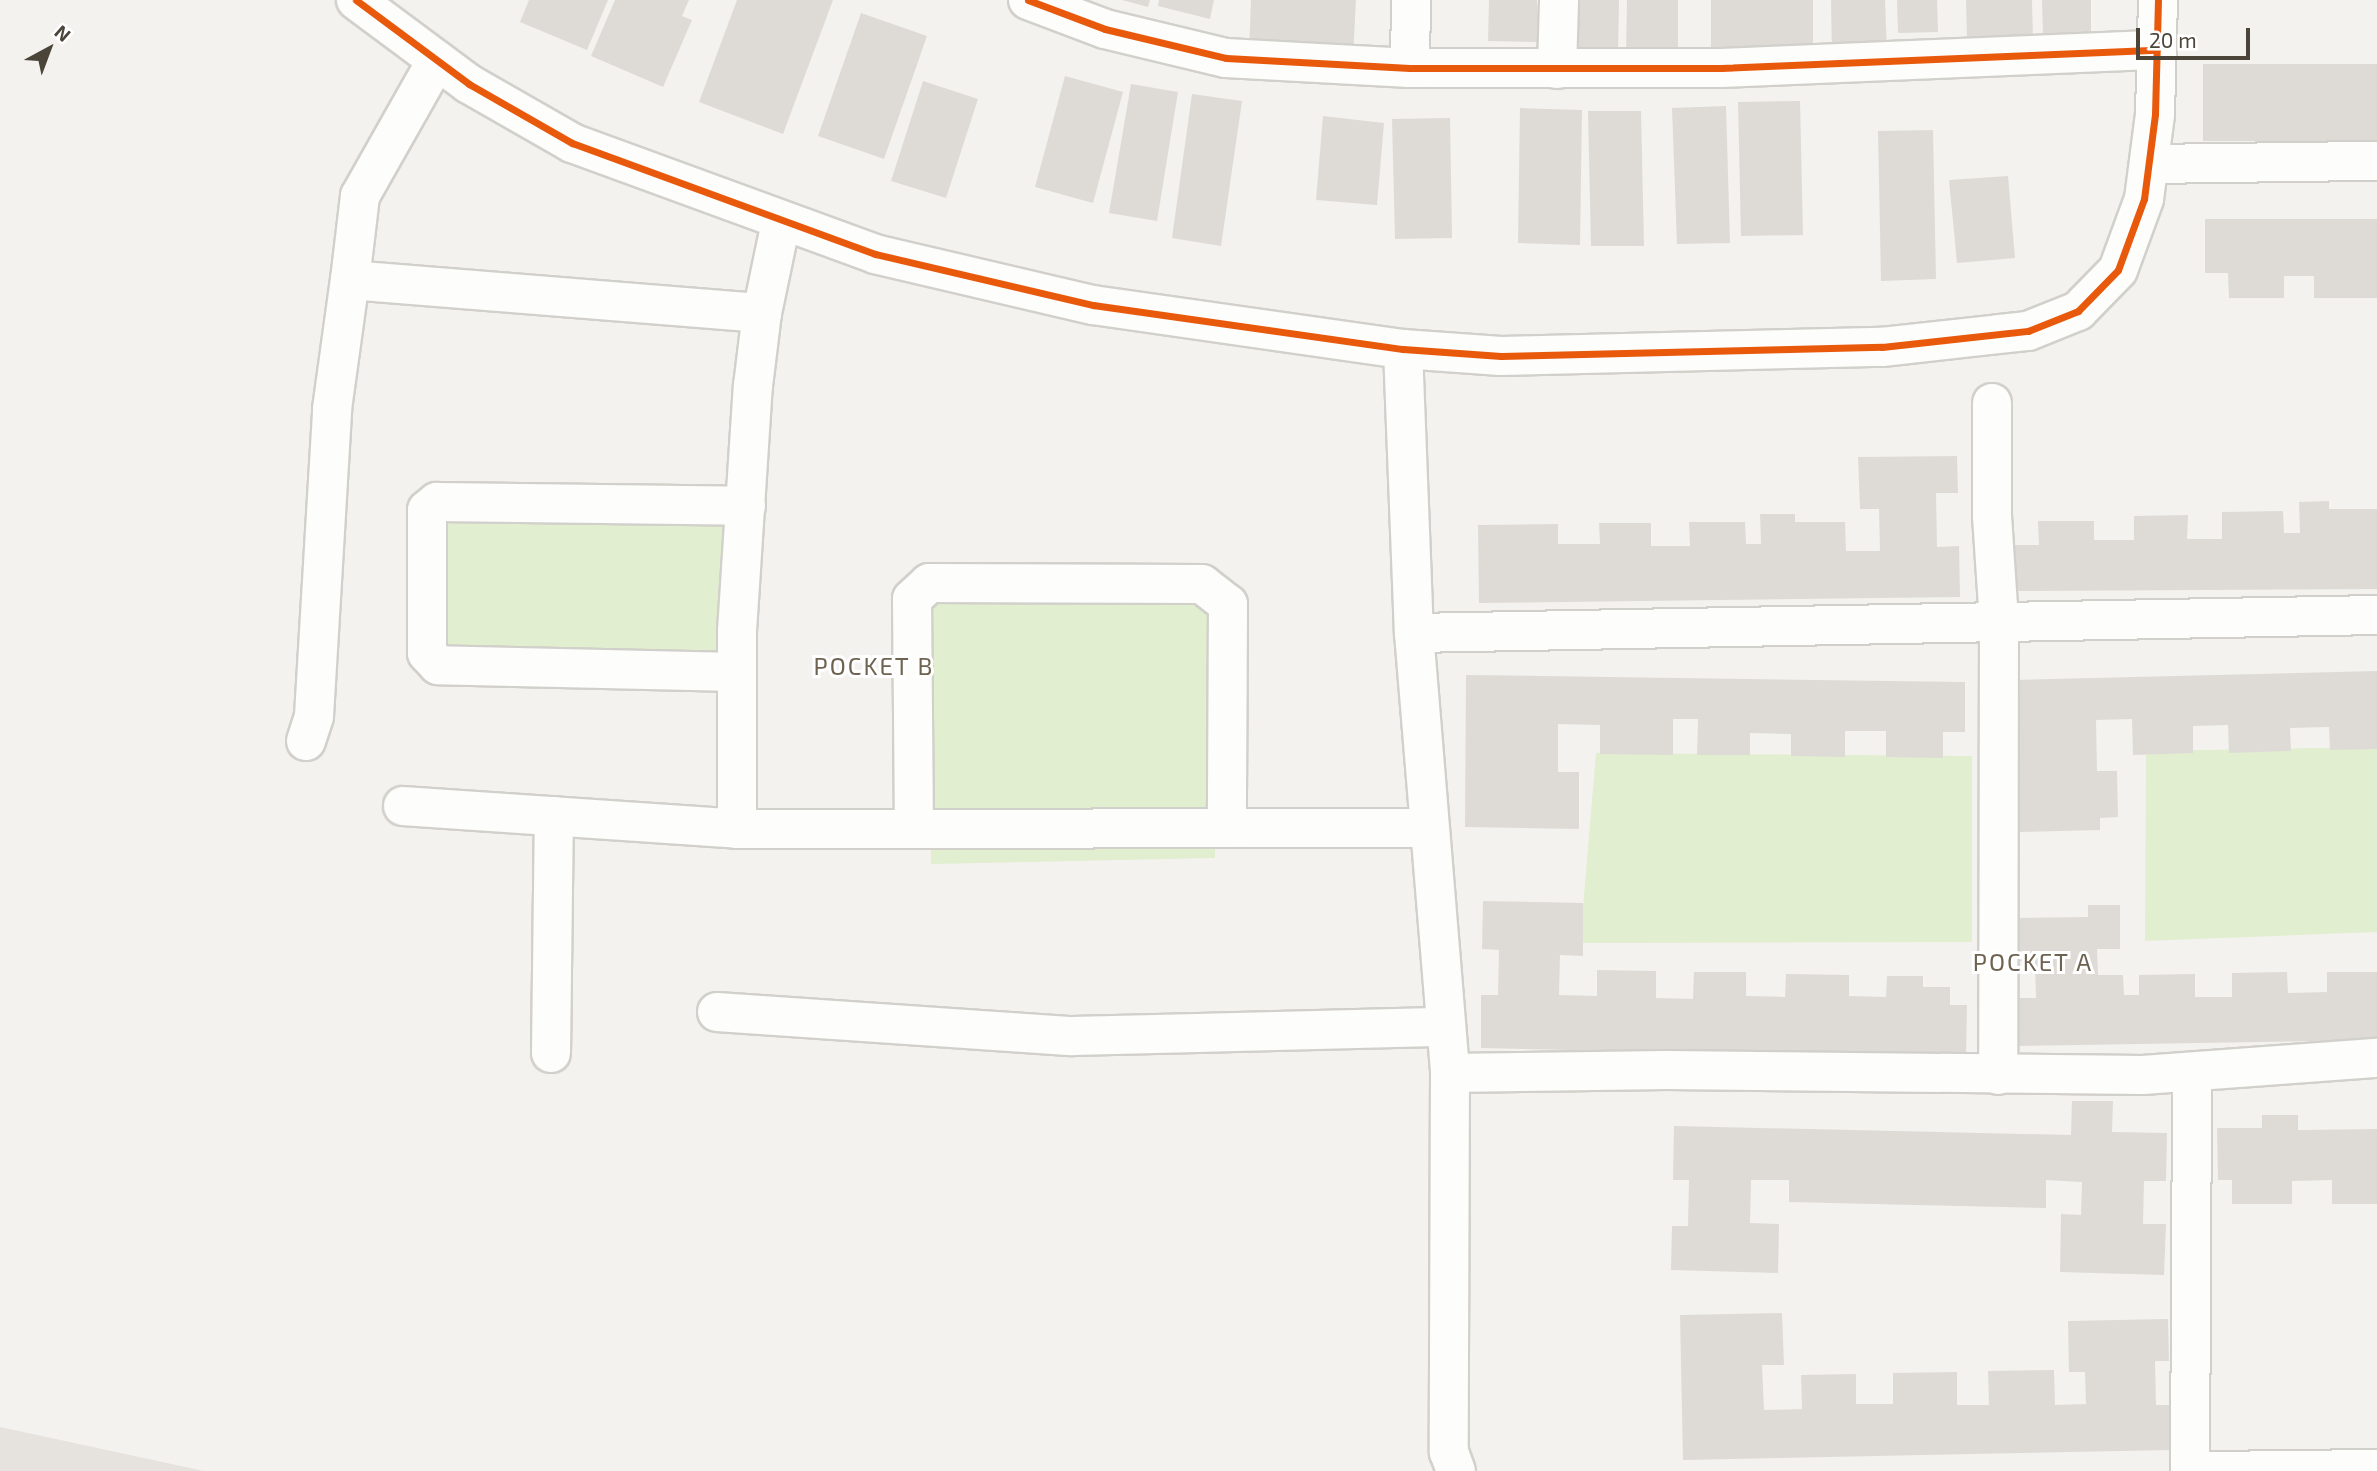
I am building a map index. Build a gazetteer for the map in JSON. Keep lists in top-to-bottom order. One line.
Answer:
{"districts":["POCKET B","POCKET A"],"scale_bar":"20 m","north":"top right"}
